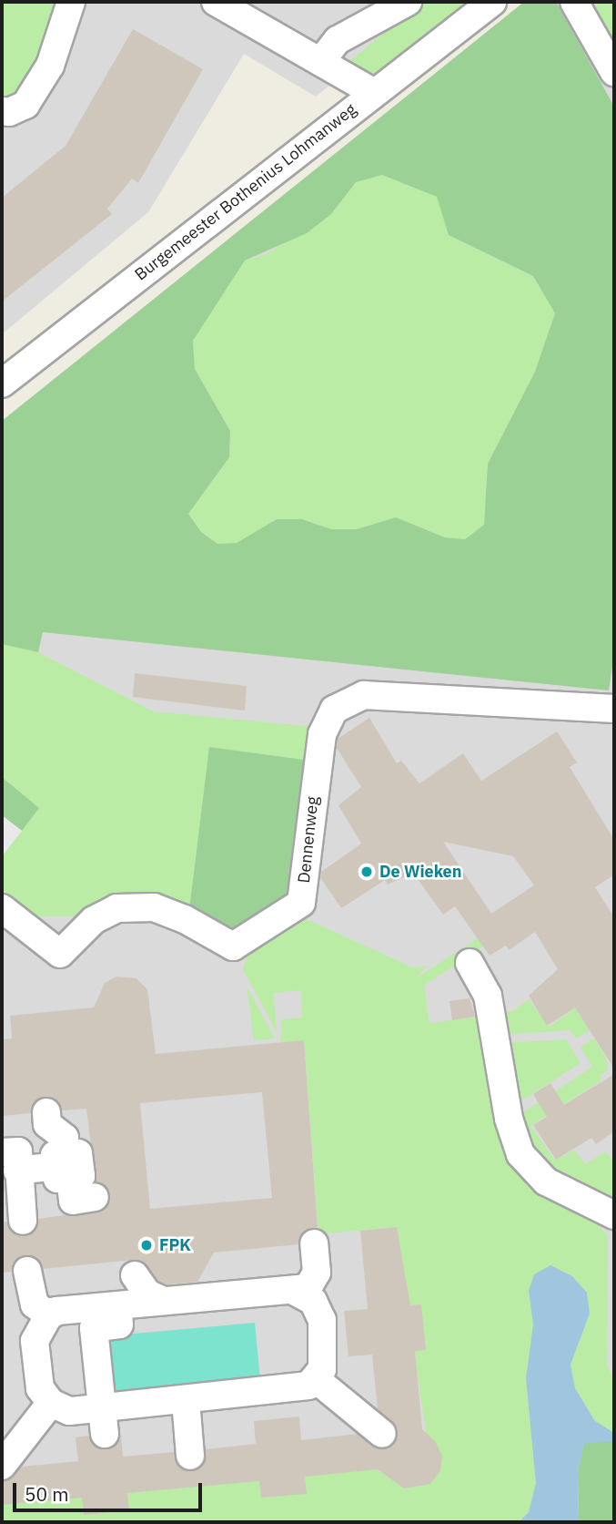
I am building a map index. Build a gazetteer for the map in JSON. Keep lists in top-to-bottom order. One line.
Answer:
{"streets":{"street":["Burgemeester Bothenius Lohmanweg","Dennenweg"]},"places":["De Wieken","FPK"],"scale_bar":"50 m"}
